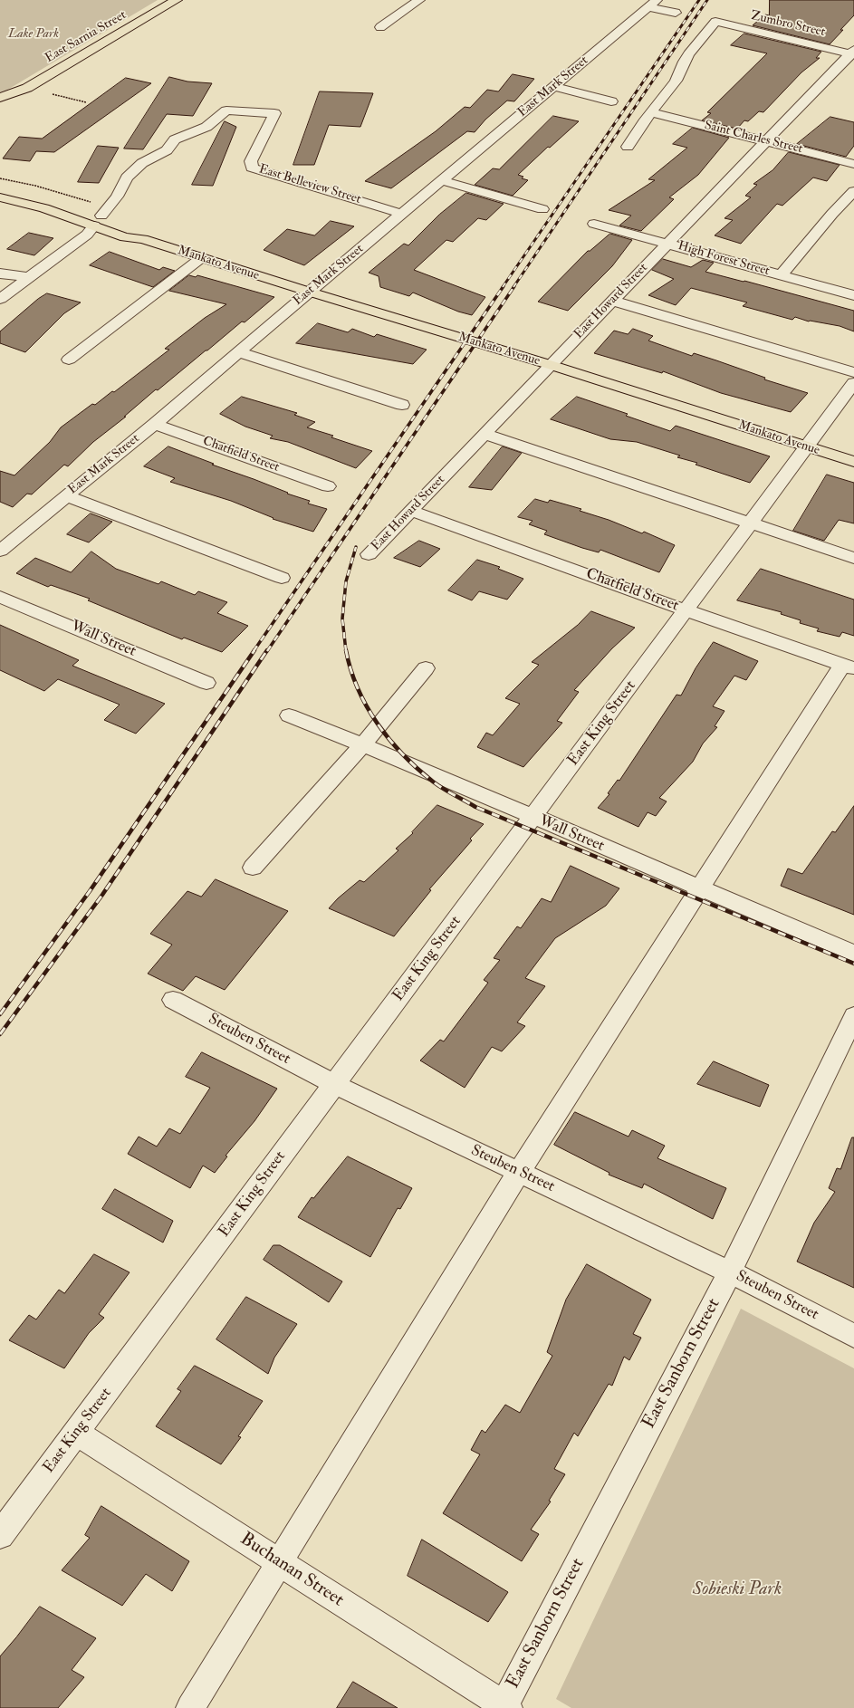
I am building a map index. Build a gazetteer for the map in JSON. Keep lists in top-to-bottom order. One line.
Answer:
{"streets":{"main road":["East Sarnia Street","Mankato Avenue"],"street":["Zumbro Street","East Mark Street","Saint Charles Street","East Belleview Street","High Forest Street","East Howard Street","Chatfield Street","Wall Street","East King Street","Steuben Street","East Sanborn Street","Buchanan Street"]},"crossings":[["Zumbro Street","Saint Charles Street"],["Zumbro Street","East Howard Street"],["East Mark Street","East Belleview Street"],["East Mark Street","Mankato Avenue"],["East Mark Street","Chatfield Street"],["Saint Charles Street","East Howard Street"],["East Belleview Street","Mankato Avenue"],["High Forest Street","East Howard Street"],["Mankato Avenue","East Howard Street"],["Mankato Avenue","East King Street"],["East Howard Street","Chatfield Street"],["Chatfield Street","East King Street"],["Wall Street","East King Street"],["East King Street","Steuben Street"],["East King Street","Buchanan Street"],["Steuben Street","East Sanborn Street"],["East Sanborn Street","Buchanan Street"]],"parks":["Lake Park","Sobieski Park"]}
